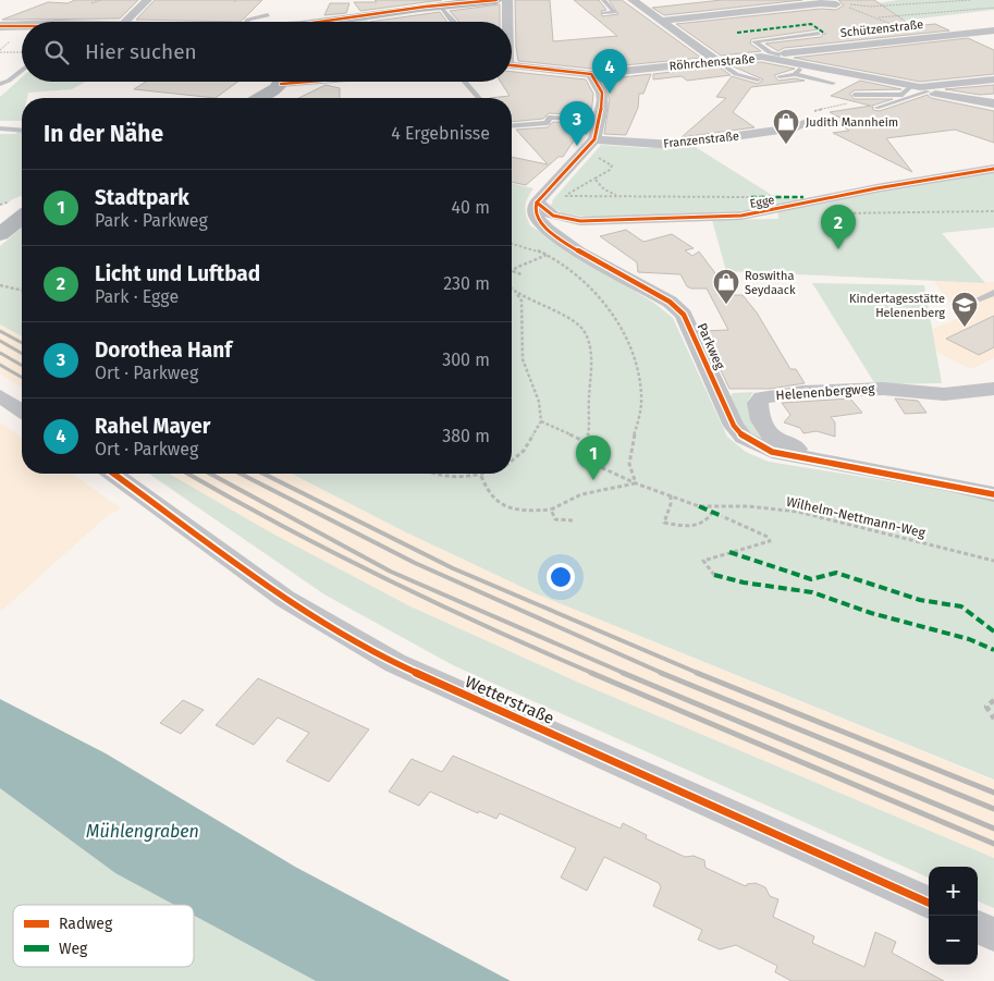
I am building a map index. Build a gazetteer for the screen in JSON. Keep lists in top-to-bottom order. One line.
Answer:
{"streets":{"street":["Schützenstraße","Röhrchenstraße","Franzenstraße","Egge","Parkweg","Helenenbergweg","Wetterstraße"],"path":["Wilhelm-Nettmann-Weg"]},"crossings":[["Schützenstraße","Röhrchenstraße"],["Egge","Parkweg"],["Parkweg","Helenenbergweg"]],"water":["Mühlengraben"],"places":{"shop":["Judith Mannheim","Roswitha Seydaack"],"school or university":["Kindertagesstätte Helenenberg"]},"legend":["Radweg","Weg"],"page":{"search":"Hier suchen","pins":["4","3","2","1"],"heading":["In der Nähe","4 Ergebnisse"],"list":[{"mark":"1","name":"Stadtpark","note":"Park · Parkweg","value":"40 m"},{"mark":"2","name":"Licht und Luftbad","note":"Park · Egge","value":"230 m"},{"mark":"3","name":"Dorothea Hanf","note":"Ort · Parkweg","value":"300 m"},{"mark":"4","name":"Rahel Mayer","note":"Ort · Parkweg","value":"380 m"}],"map_buttons":["+","−"]}}
